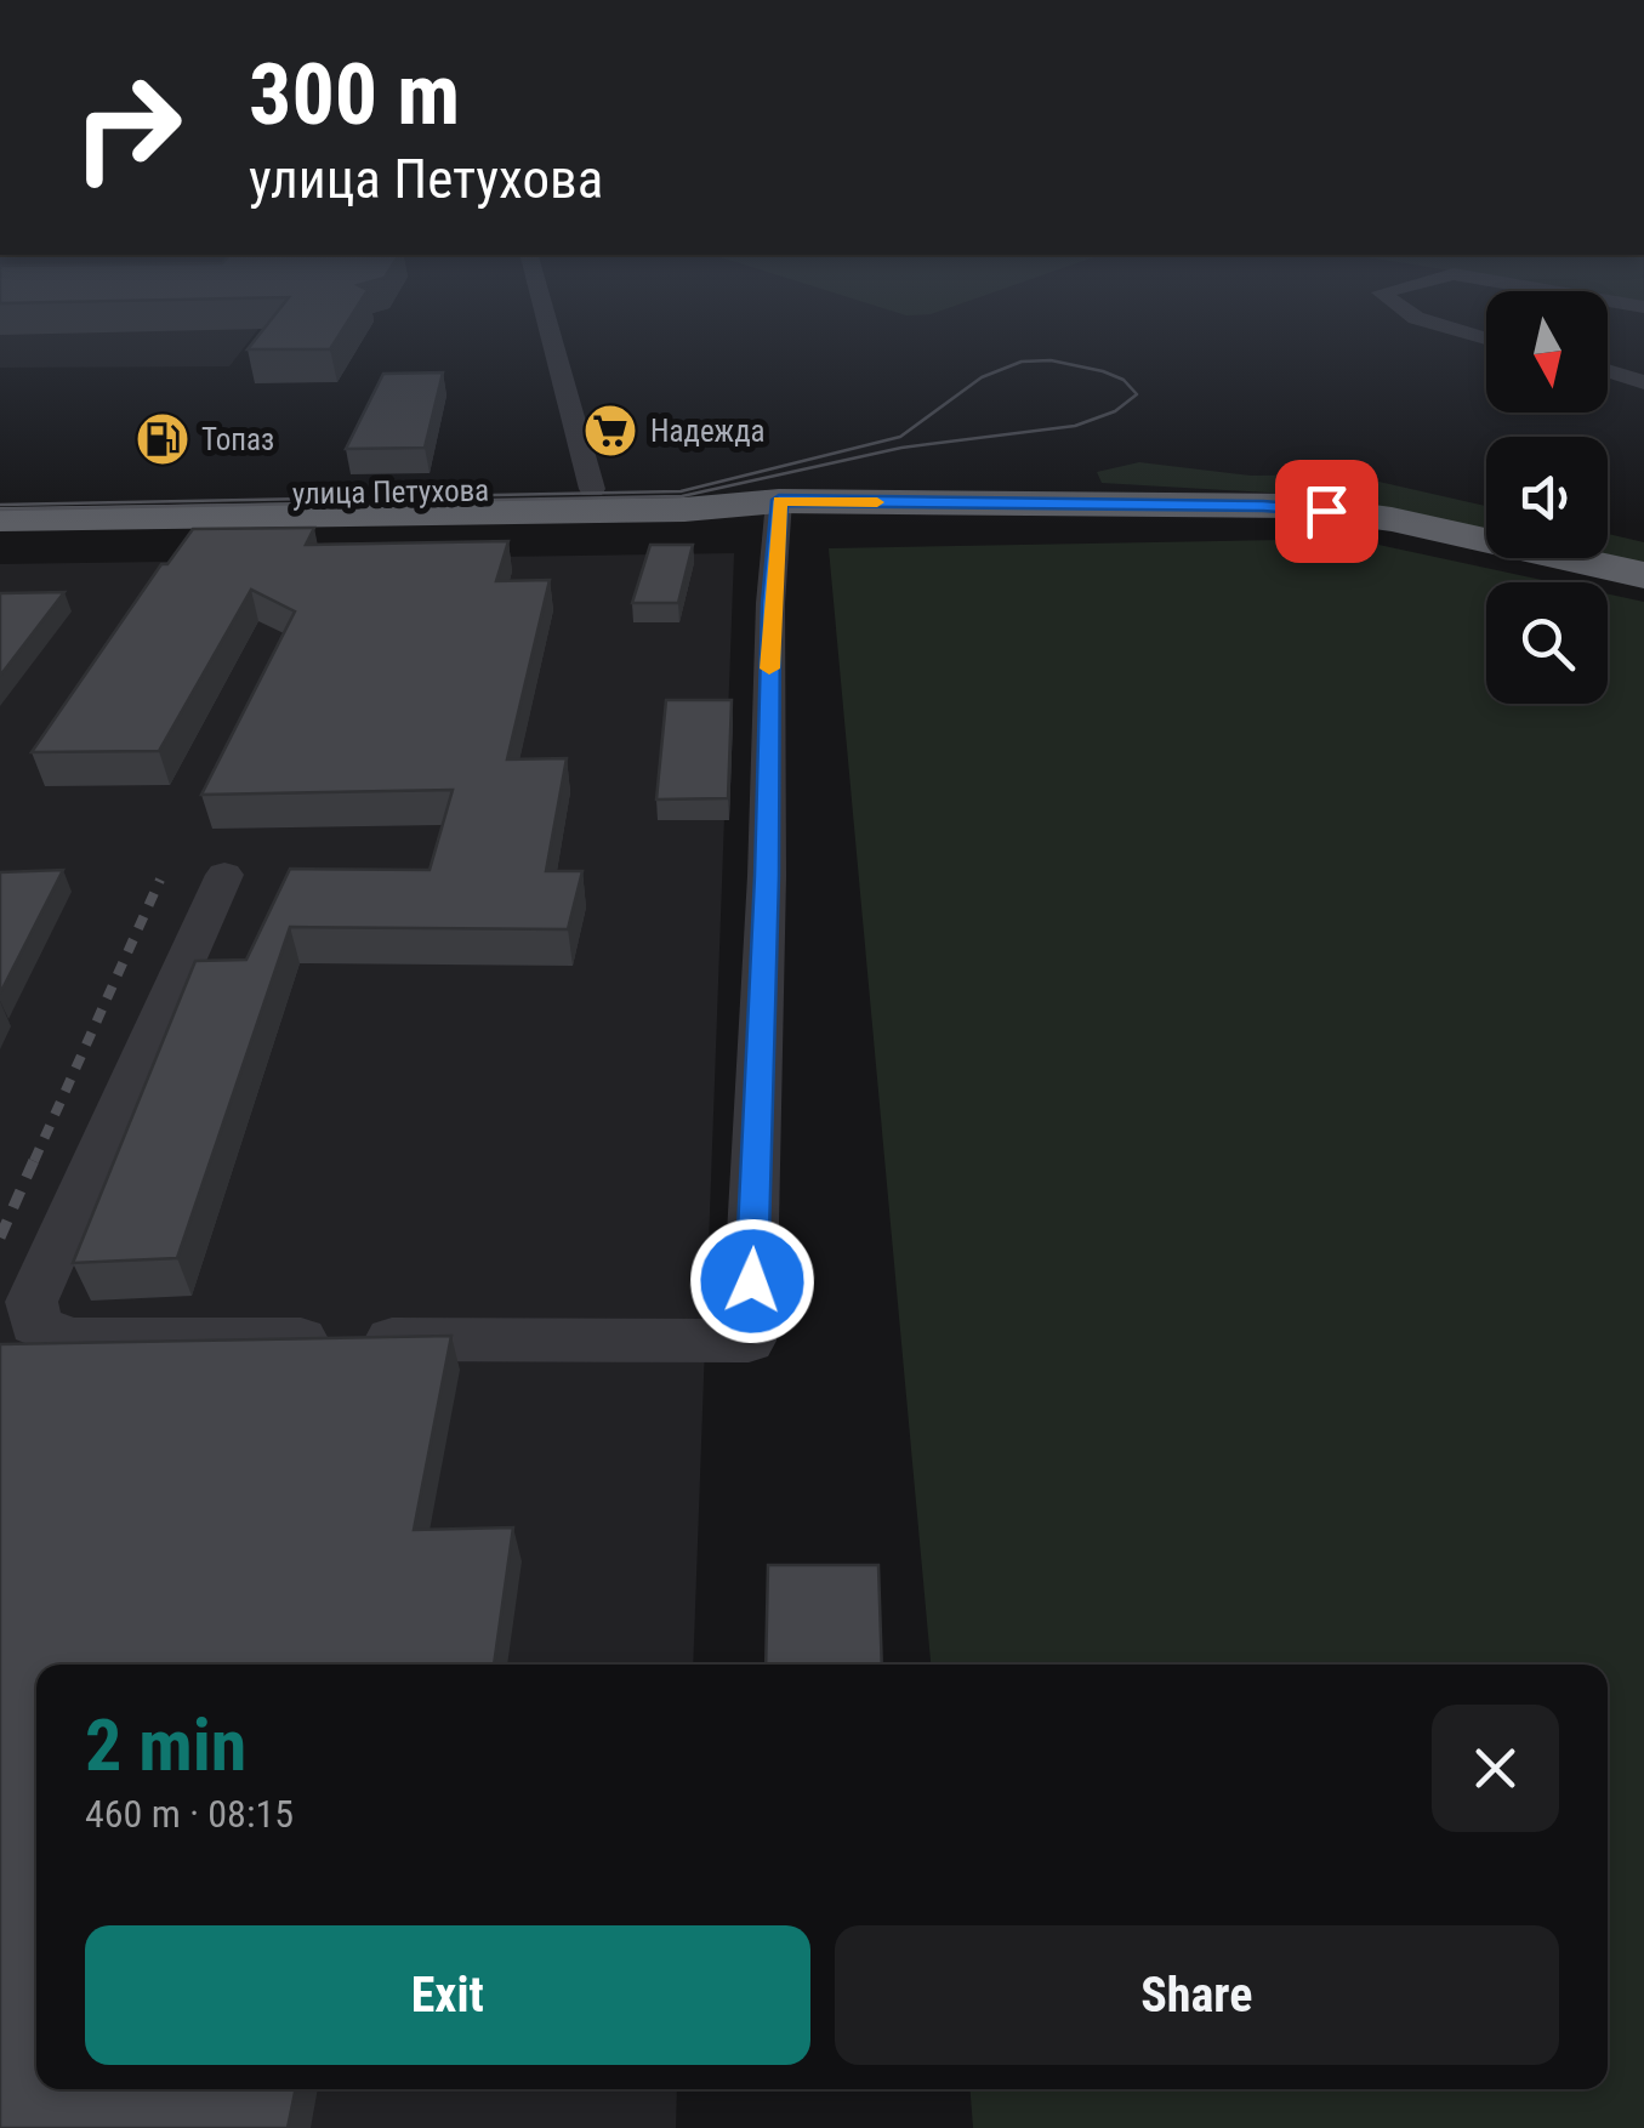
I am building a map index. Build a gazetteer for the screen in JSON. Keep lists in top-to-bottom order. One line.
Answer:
{"streets":{"highway":["улица Петухова"]},"places":{"supermarket":["Надежда"],"fuel station":["Топаз"]},"north":"bottom","page":{"turn":["300 m","улица Петухова"],"heading":["2 min","460 m · 08:15"],"buttons":["Exit","Share"]}}
